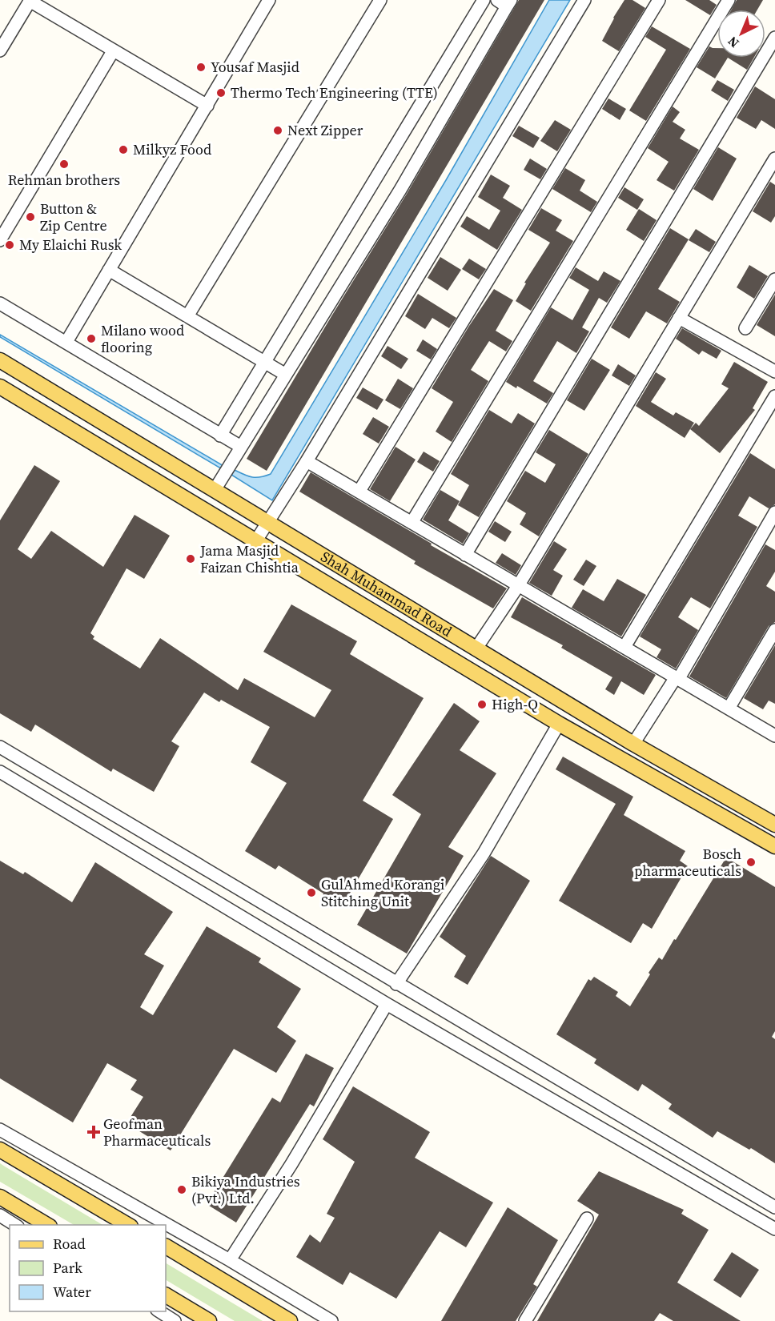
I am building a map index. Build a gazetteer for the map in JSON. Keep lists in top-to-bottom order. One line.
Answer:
{"streets":{"main road":["Shah Muhammad Road"]},"places":{"other":["Yousaf Masjid","Thermo Tech Engineering (TTE)","Next Zipper","Milkyz Food","Rehman brothers","Button & Zip Centre","My Elaichi Rusk","Milano wood flooring","Jama Masjid Faizan Chishtia","High-Q","Bosch pharmaceuticals","GulAhmed Korangi Stitching Unit","Bikiya Industries (Pvt.) Ltd."],"health":["Geofman Pharmaceuticals"]},"legend":["Road","Park","Water"],"north":"bottom left"}
